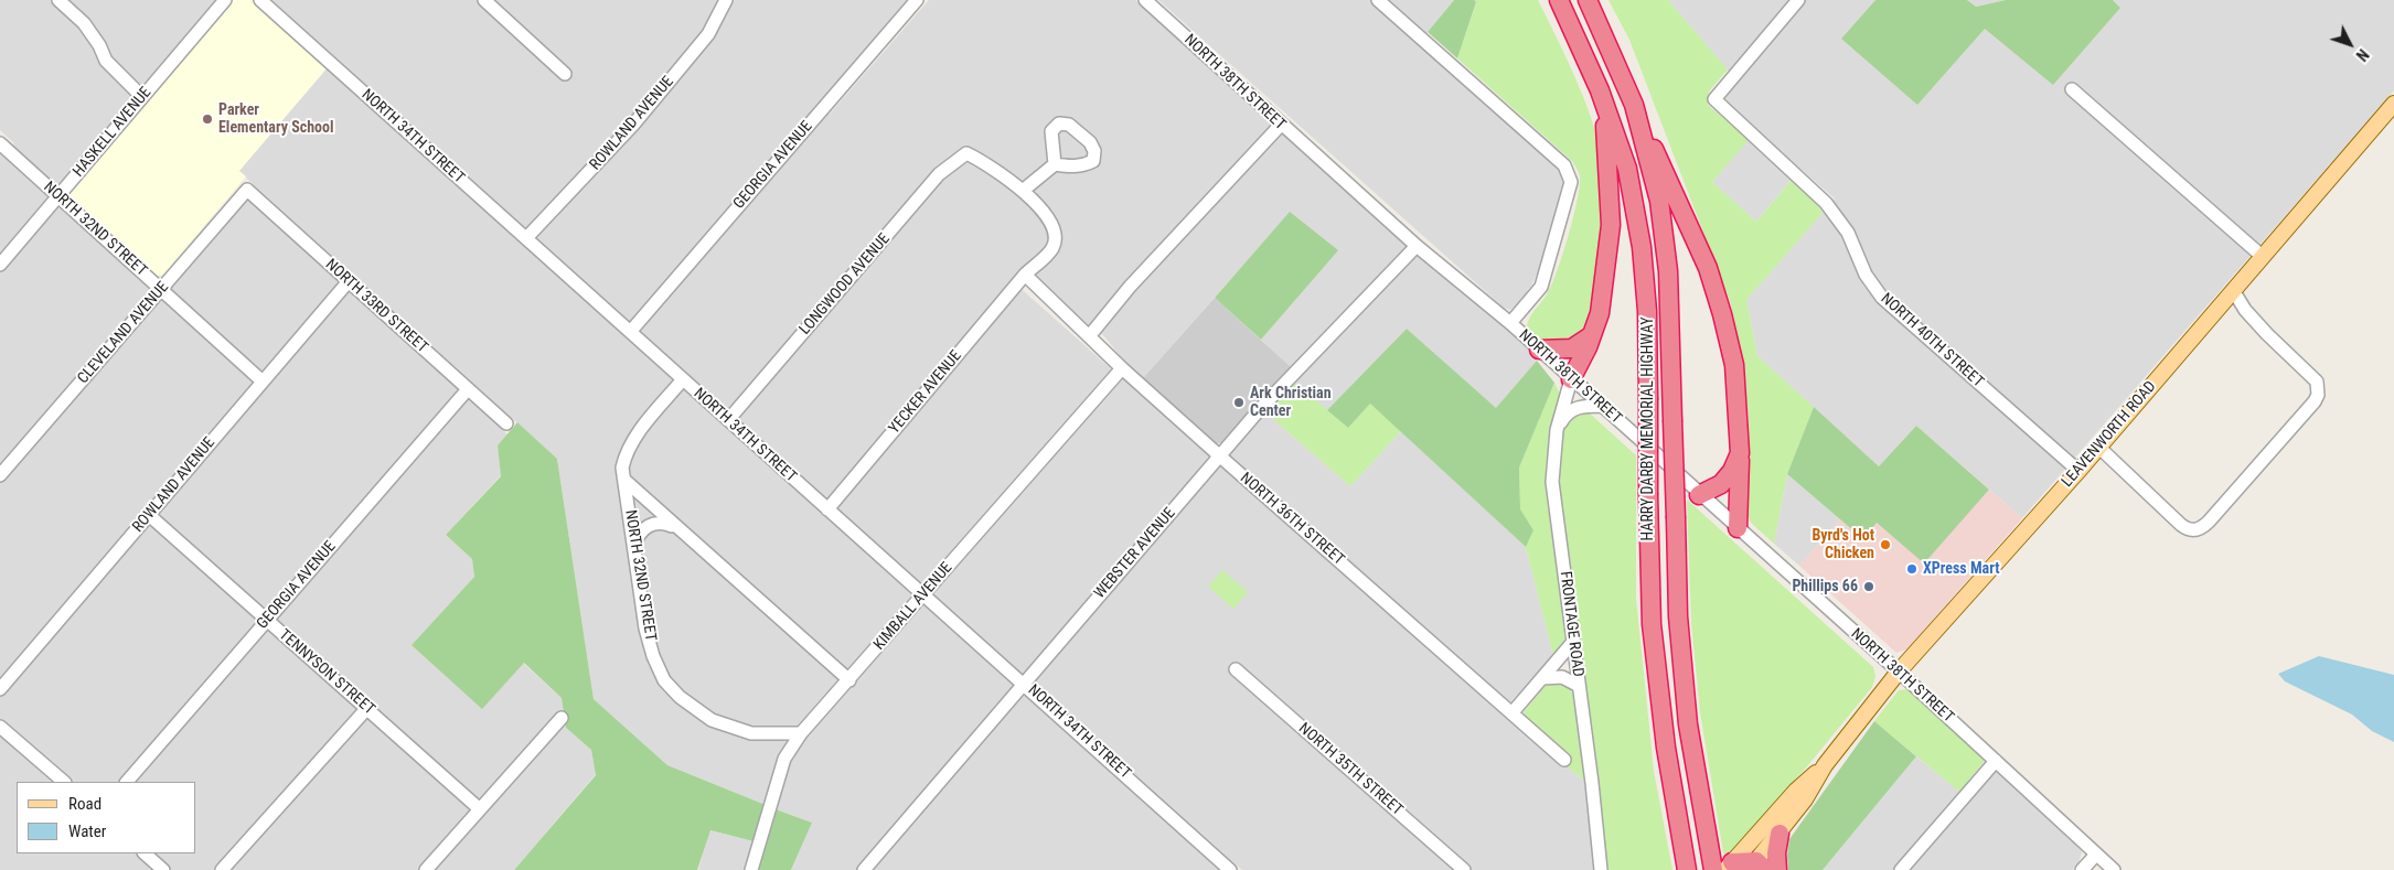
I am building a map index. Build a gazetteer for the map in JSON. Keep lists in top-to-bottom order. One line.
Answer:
{"streets":{"highway":["HARRY DARBY MEMORIAL HIGHWAY"],"main road":["LEAVENWORTH ROAD"],"street":["NORTH 38TH STREET","ROWLAND AVENUE","HASKELL AVENUE","NORTH 34TH STREET","GEORGIA AVENUE","NORTH 32ND STREET","LONGWOOD AVENUE","NORTH 33RD STREET","CLEVELAND AVENUE","NORTH 40TH STREET","YECKER AVENUE","NORTH 36TH STREET","WEBSTER AVENUE","KIMBALL AVENUE","FRONTAGE ROAD","TENNYSON STREET","NORTH 35TH STREET"]},"crossings":[["NORTH 38TH STREET","LEAVENWORTH ROAD"],["NORTH 38TH STREET","WEBSTER AVENUE"],["NORTH 38TH STREET","FRONTAGE ROAD"],["ROWLAND AVENUE","NORTH 34TH STREET"],["ROWLAND AVENUE","NORTH 32ND STREET"],["ROWLAND AVENUE","NORTH 33RD STREET"],["ROWLAND AVENUE","TENNYSON STREET"],["HASKELL AVENUE","NORTH 32ND STREET"],["NORTH 34TH STREET","GEORGIA AVENUE"],["NORTH 34TH STREET","NORTH 32ND STREET"],["NORTH 34TH STREET","LONGWOOD AVENUE"],["NORTH 34TH STREET","YECKER AVENUE"],["NORTH 34TH STREET","WEBSTER AVENUE"],["NORTH 34TH STREET","KIMBALL AVENUE"],["GEORGIA AVENUE","NORTH 33RD STREET"],["GEORGIA AVENUE","TENNYSON STREET"],["NORTH 32ND STREET","CLEVELAND AVENUE"],["NORTH 32ND STREET","KIMBALL AVENUE"],["LONGWOOD AVENUE","YECKER AVENUE"],["NORTH 33RD STREET","CLEVELAND AVENUE"],["NORTH 40TH STREET","LEAVENWORTH ROAD"],["YECKER AVENUE","NORTH 36TH STREET"],["NORTH 36TH STREET","WEBSTER AVENUE"],["NORTH 36TH STREET","KIMBALL AVENUE"]],"places":["Parker Elementary School","Ark Christian Center","Byrd's Hot Chicken","XPress Mart","Phillips 66"],"legend":["Road","Water"],"north":"bottom right"}
